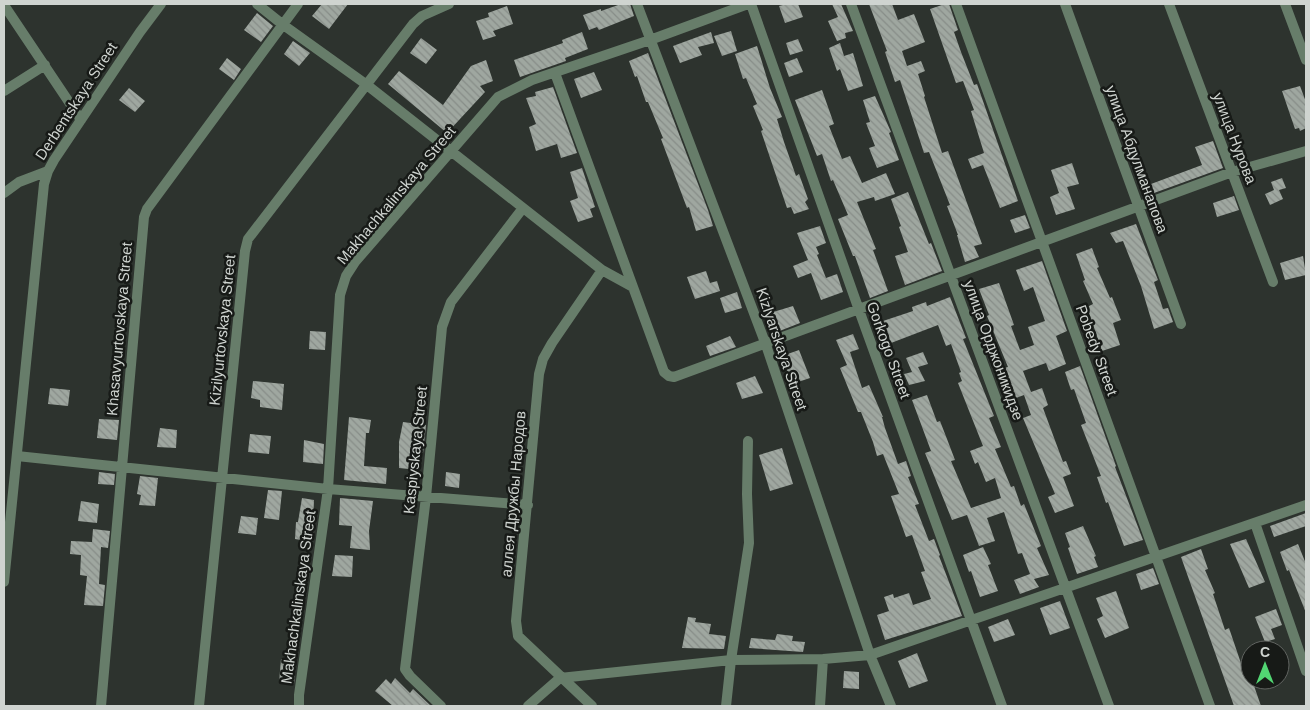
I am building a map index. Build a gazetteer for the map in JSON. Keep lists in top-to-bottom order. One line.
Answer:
{"streets":{"street":["Derbentskaya Street","улица Нурова","улица Абдулманапова","Makhachkalinskaya Street","Khasavyurtovskaya Street","Kizilyurtovskaya Street","Kizlyarskaya Street","Gorkogo Street","улица Орджоникидзе","Pobedy Street","Kaspiyskaya Street","аллея Дружбы Народов"]},"crossings":[["Makhachkalinskaya Street","Kizlyarskaya Street"],["Makhachkalinskaya Street","Gorkogo Street"]],"north":"top"}
